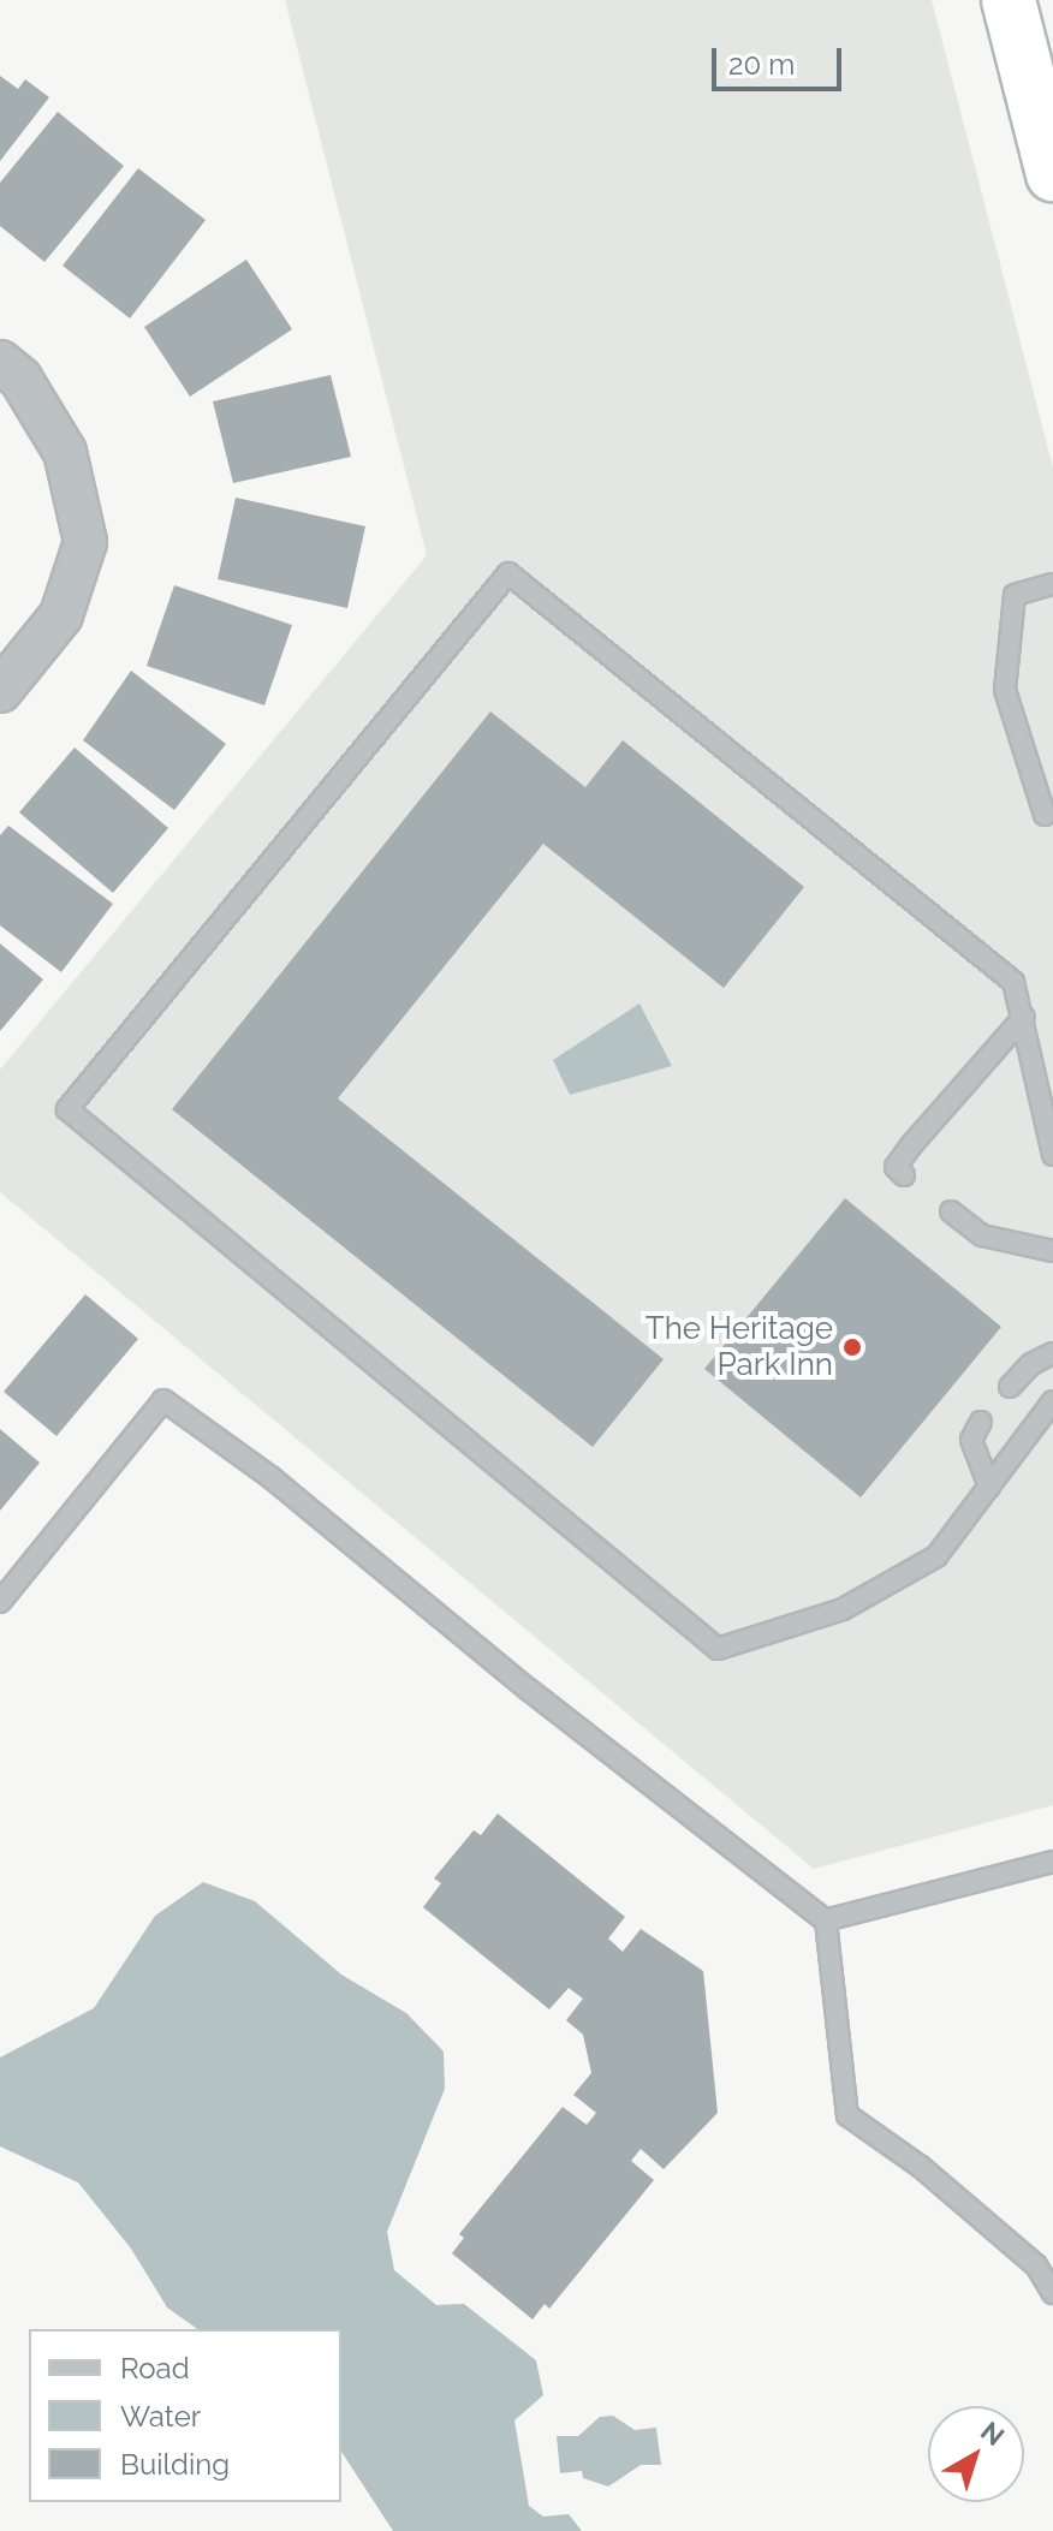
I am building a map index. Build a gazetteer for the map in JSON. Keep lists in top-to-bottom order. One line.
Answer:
{"places":["The Heritage Park Inn"],"legend":["Road","Water","Building"],"scale_bar":"20 m","north":"top right"}
